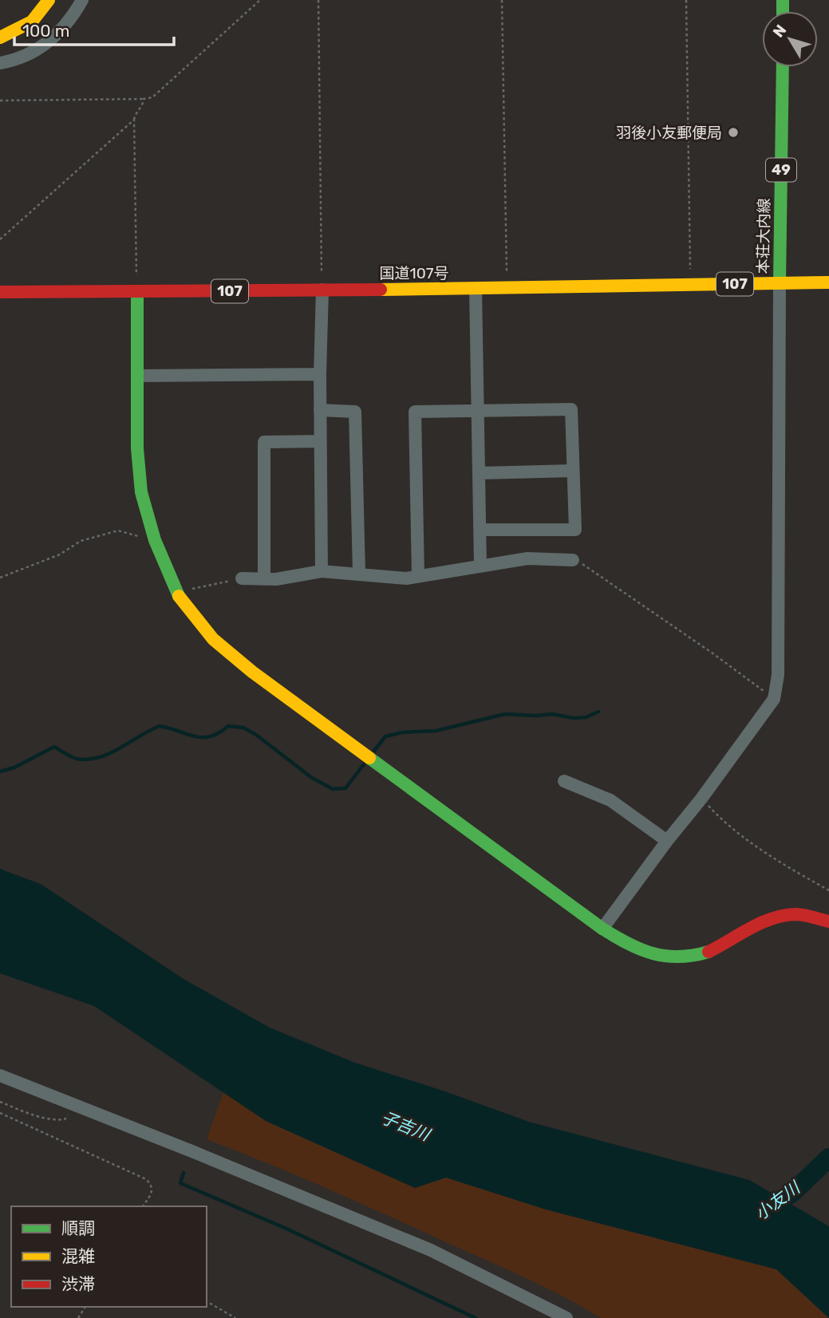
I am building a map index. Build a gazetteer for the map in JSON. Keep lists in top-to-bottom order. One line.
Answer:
{"streets":{"main road":["49","本荘大内線","国道107号","107"]},"crossings":[["本荘大内線","国道107号"]],"water":["子吉川","小友川"],"places":["羽後小友郵便局"],"legend":["順調","混雑","渋滞"],"scale_bar":"100 m","north":"top left"}
